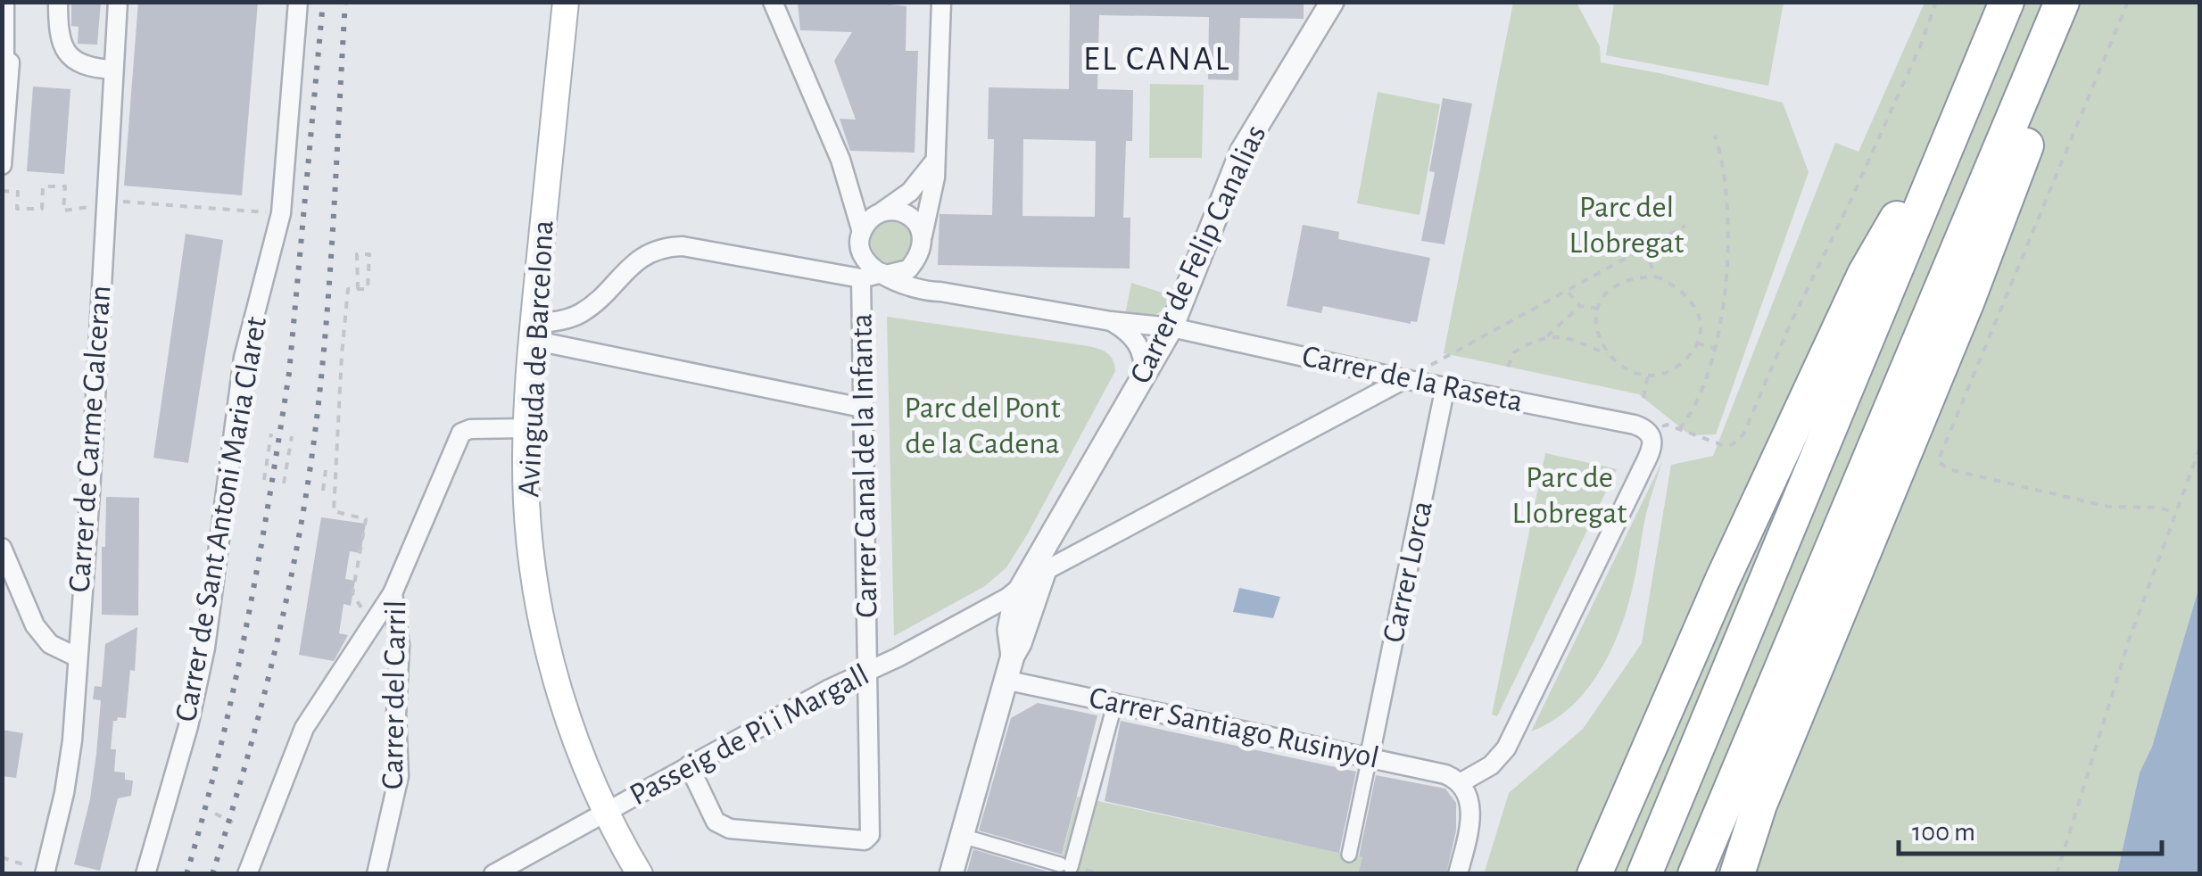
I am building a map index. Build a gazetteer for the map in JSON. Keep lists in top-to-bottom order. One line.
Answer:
{"streets":{"main road":["Avinguda de Barcelona"],"street":["Carrer de Felip Canalias","Carrer de la Raseta","Carrer de Carme Galceran","Carrer Canal de la Infanta","Carrer de Sant Antoni Maria Claret","Carrer Lorca","Carrer del Carril","Carrer Santiago Rusinyol","Passeig de Pi i Margall"]},"crossings":[["Carrer de Felip Canalias","Carrer de la Raseta"],["Carrer de Felip Canalias","Carrer Santiago Rusinyol"],["Carrer de Felip Canalias","Passeig de Pi i Margall"],["Avinguda de Barcelona","Carrer del Carril"],["Avinguda de Barcelona","Passeig de Pi i Margall"],["Carrer de la Raseta","Carrer Canal de la Infanta"],["Carrer de la Raseta","Carrer Lorca"],["Carrer de la Raseta","Carrer Santiago Rusinyol"],["Carrer Canal de la Infanta","Passeig de Pi i Margall"],["Carrer Lorca","Carrer Santiago Rusinyol"]],"districts":["EL CANAL"],"parks":["Parc del Llobregat","Parc del Pont de la Cadena","Parc de Llobregat"],"scale_bar":"100 m"}
